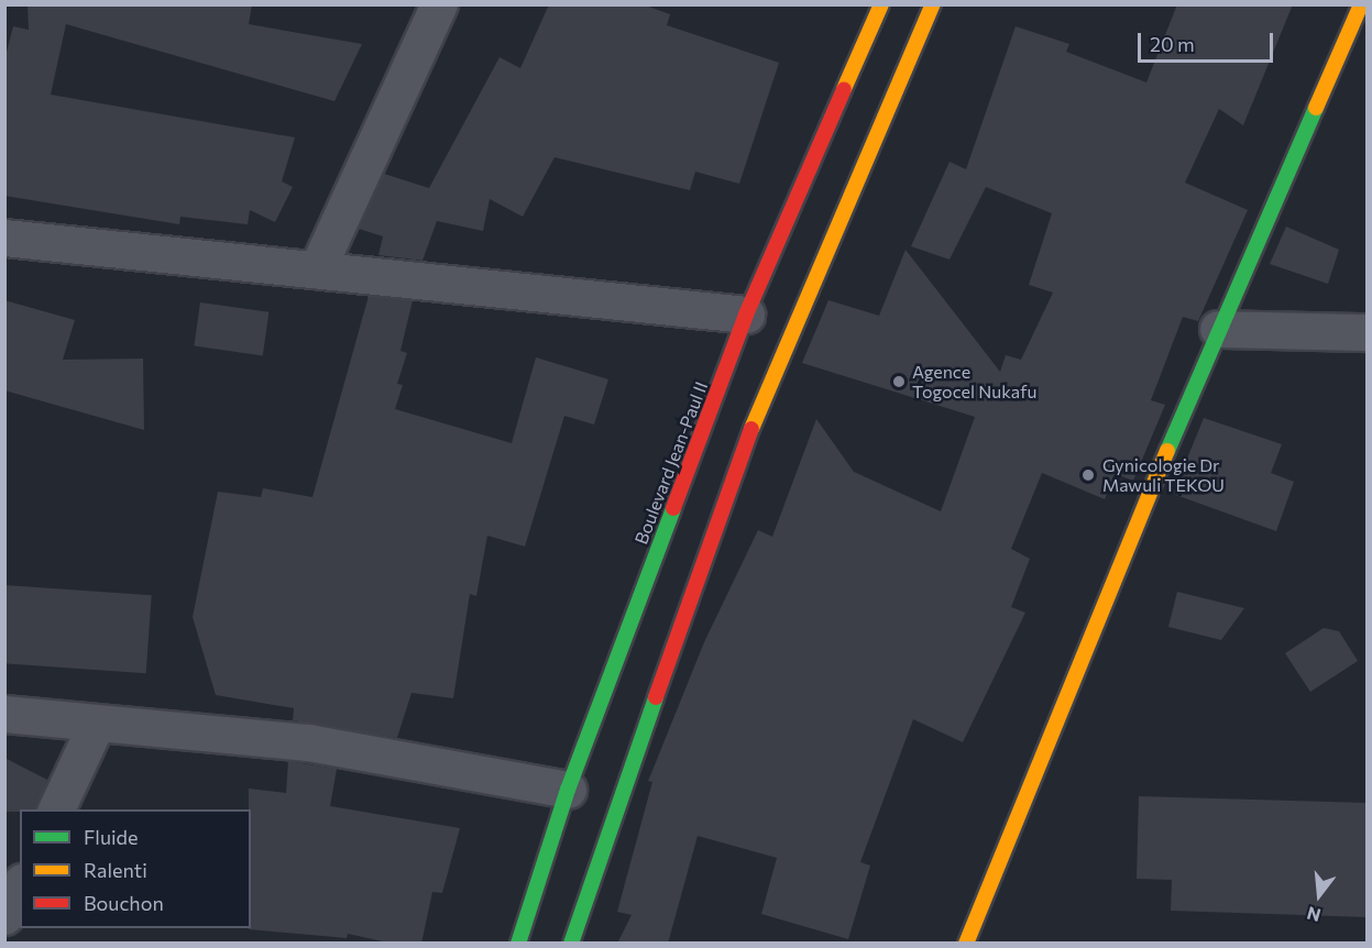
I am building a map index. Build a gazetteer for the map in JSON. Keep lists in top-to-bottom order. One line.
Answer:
{"streets":{"main road":["Boulevard Jean-Paul II"]},"places":["Agence Togocel Nukafu","Gynicologie Dr Mawuli TEKOU"],"legend":["Fluide","Ralenti","Bouchon"],"scale_bar":"20 m","north":"bottom"}
